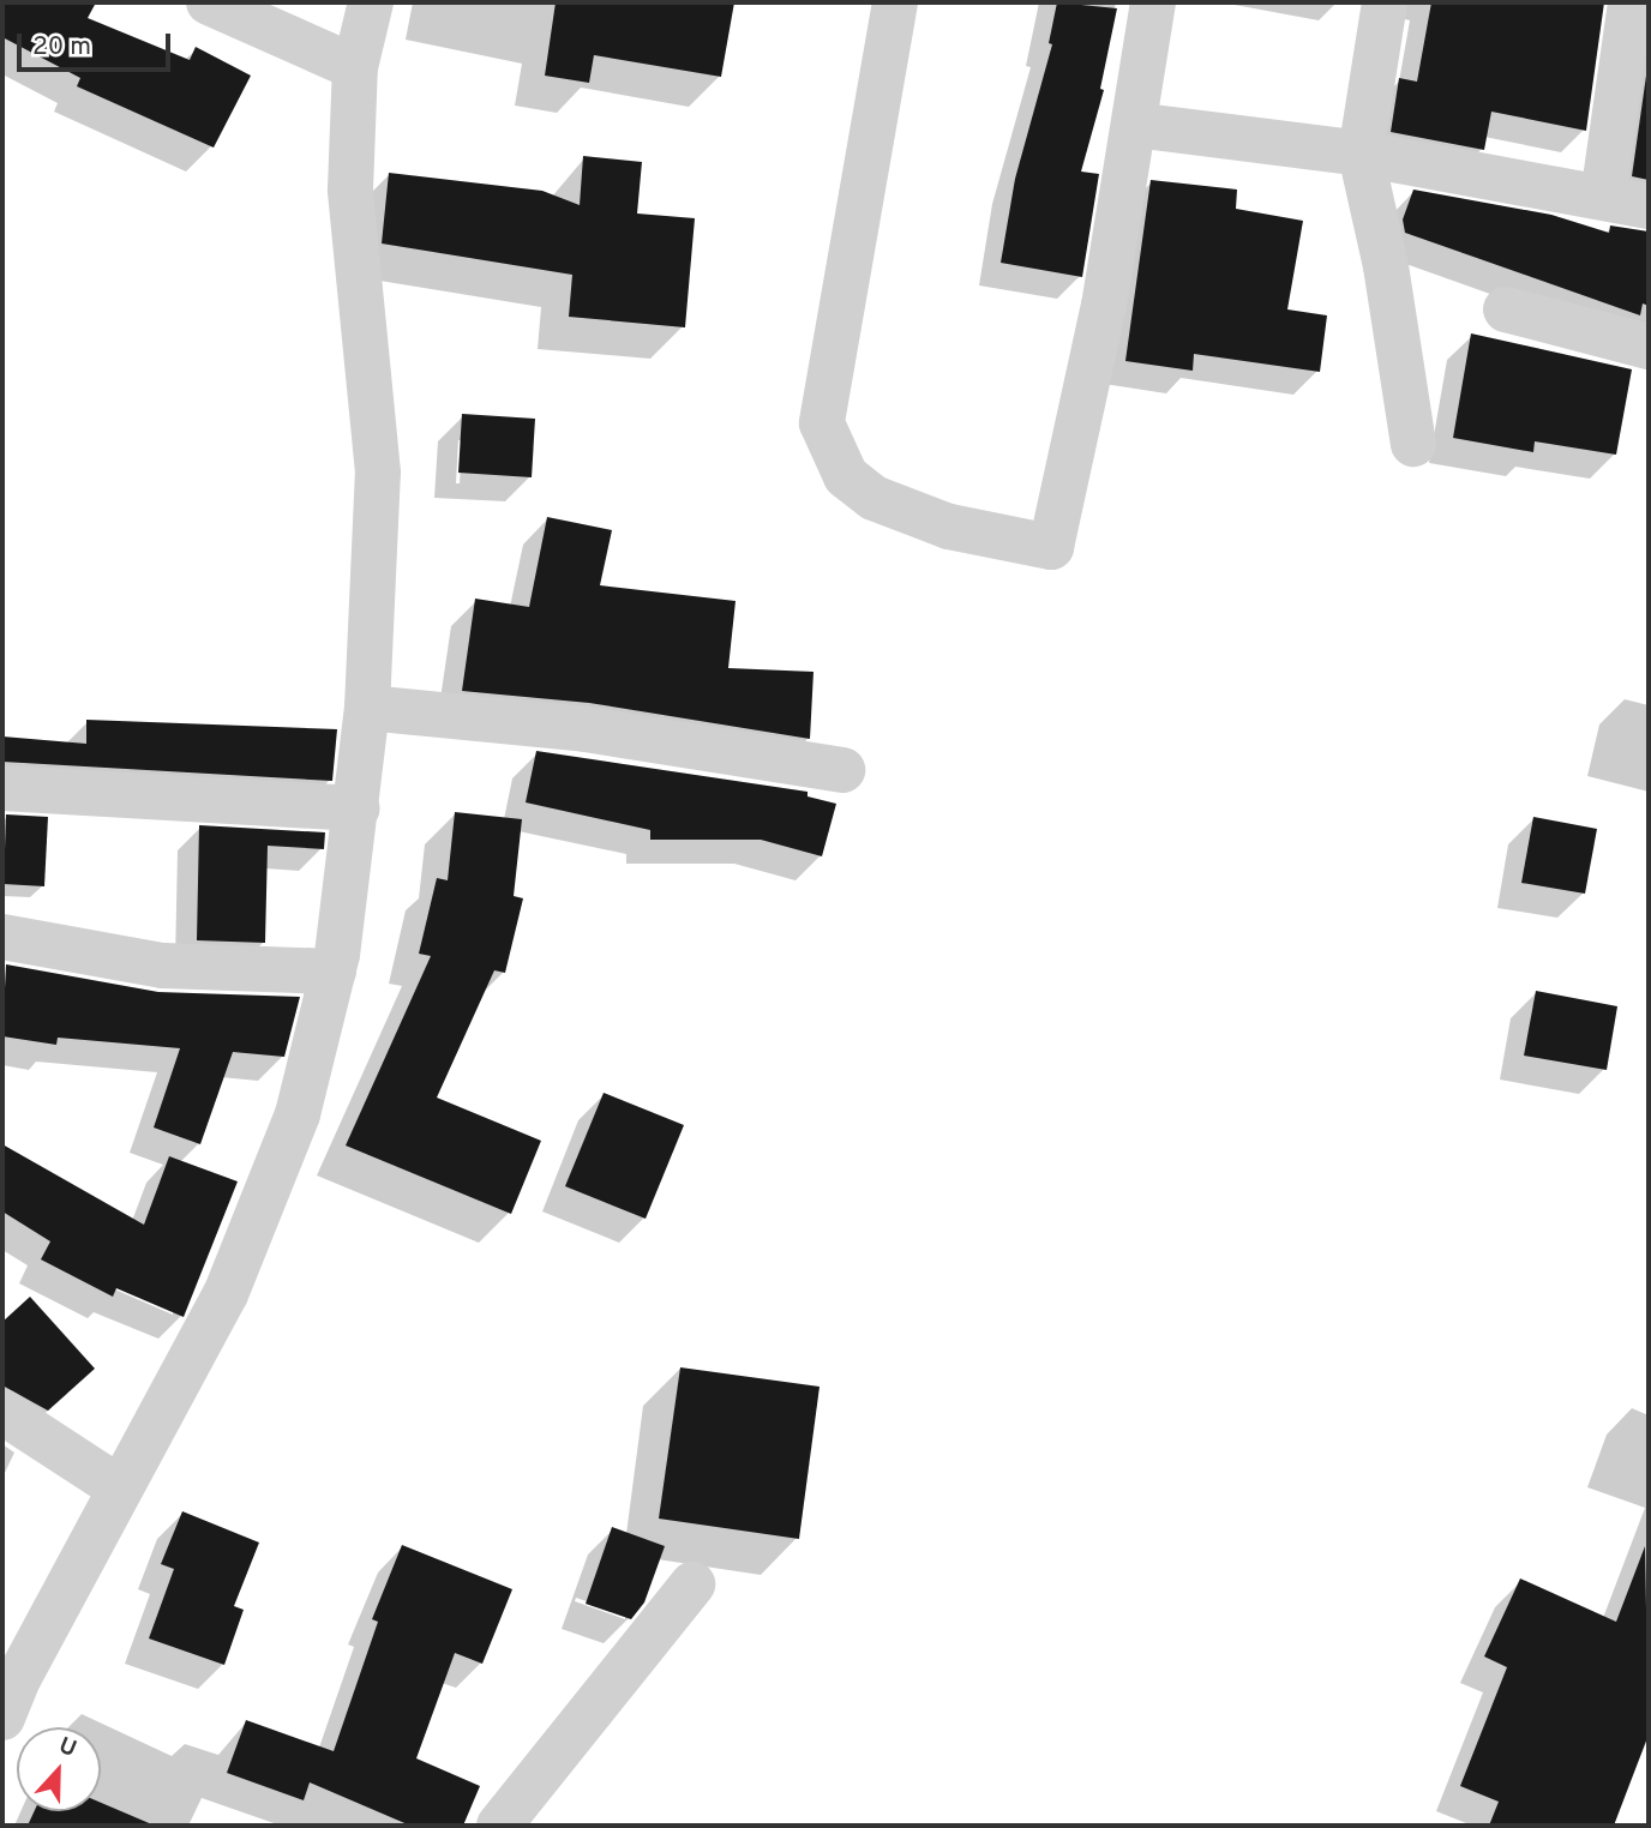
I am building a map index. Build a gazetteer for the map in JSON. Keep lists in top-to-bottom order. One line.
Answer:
{"scale_bar":"20 m","north":"top"}
